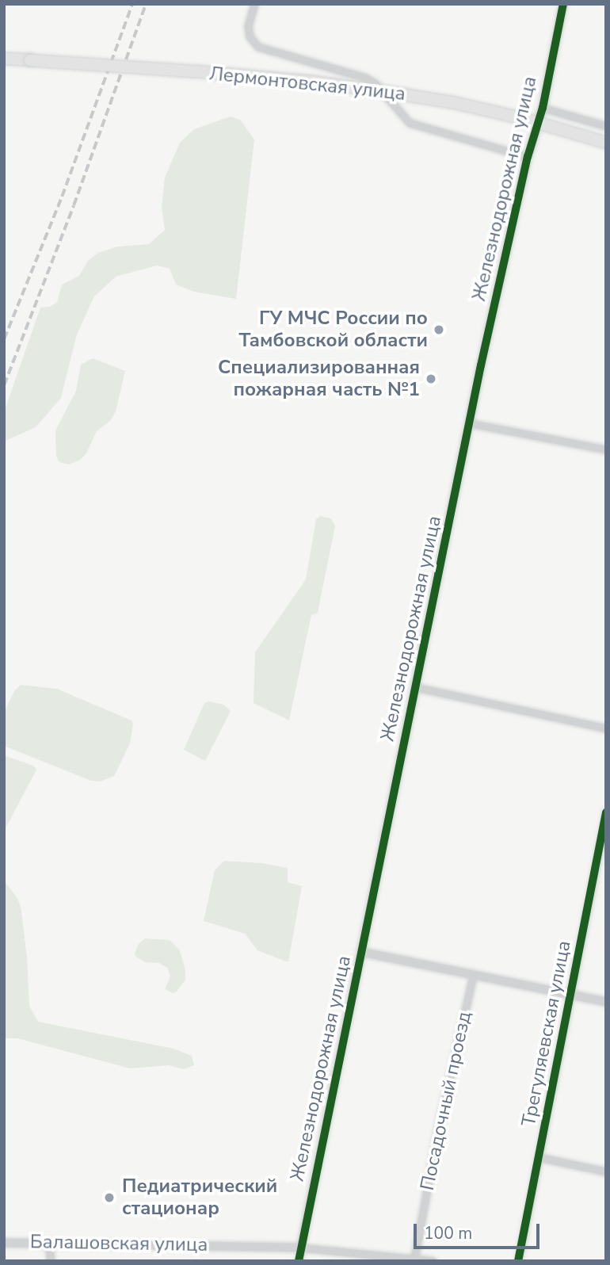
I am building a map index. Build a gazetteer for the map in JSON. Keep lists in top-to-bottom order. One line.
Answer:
{"streets":{"main road":["Лермонтовская улица"],"street":["Железнодорожная улица","Трегуляевская улица","Посадочный проезд","Балашовская улица"]},"crossings":[["Железнодорожная улица","Балашовская улица"],["Посадочный проезд","Балашовская улица"]],"places":["ГУ МЧС России по Тамбовской области","Специализированная пожарная часть №1","Педиатрический стационар"],"scale_bar":"100 m"}
